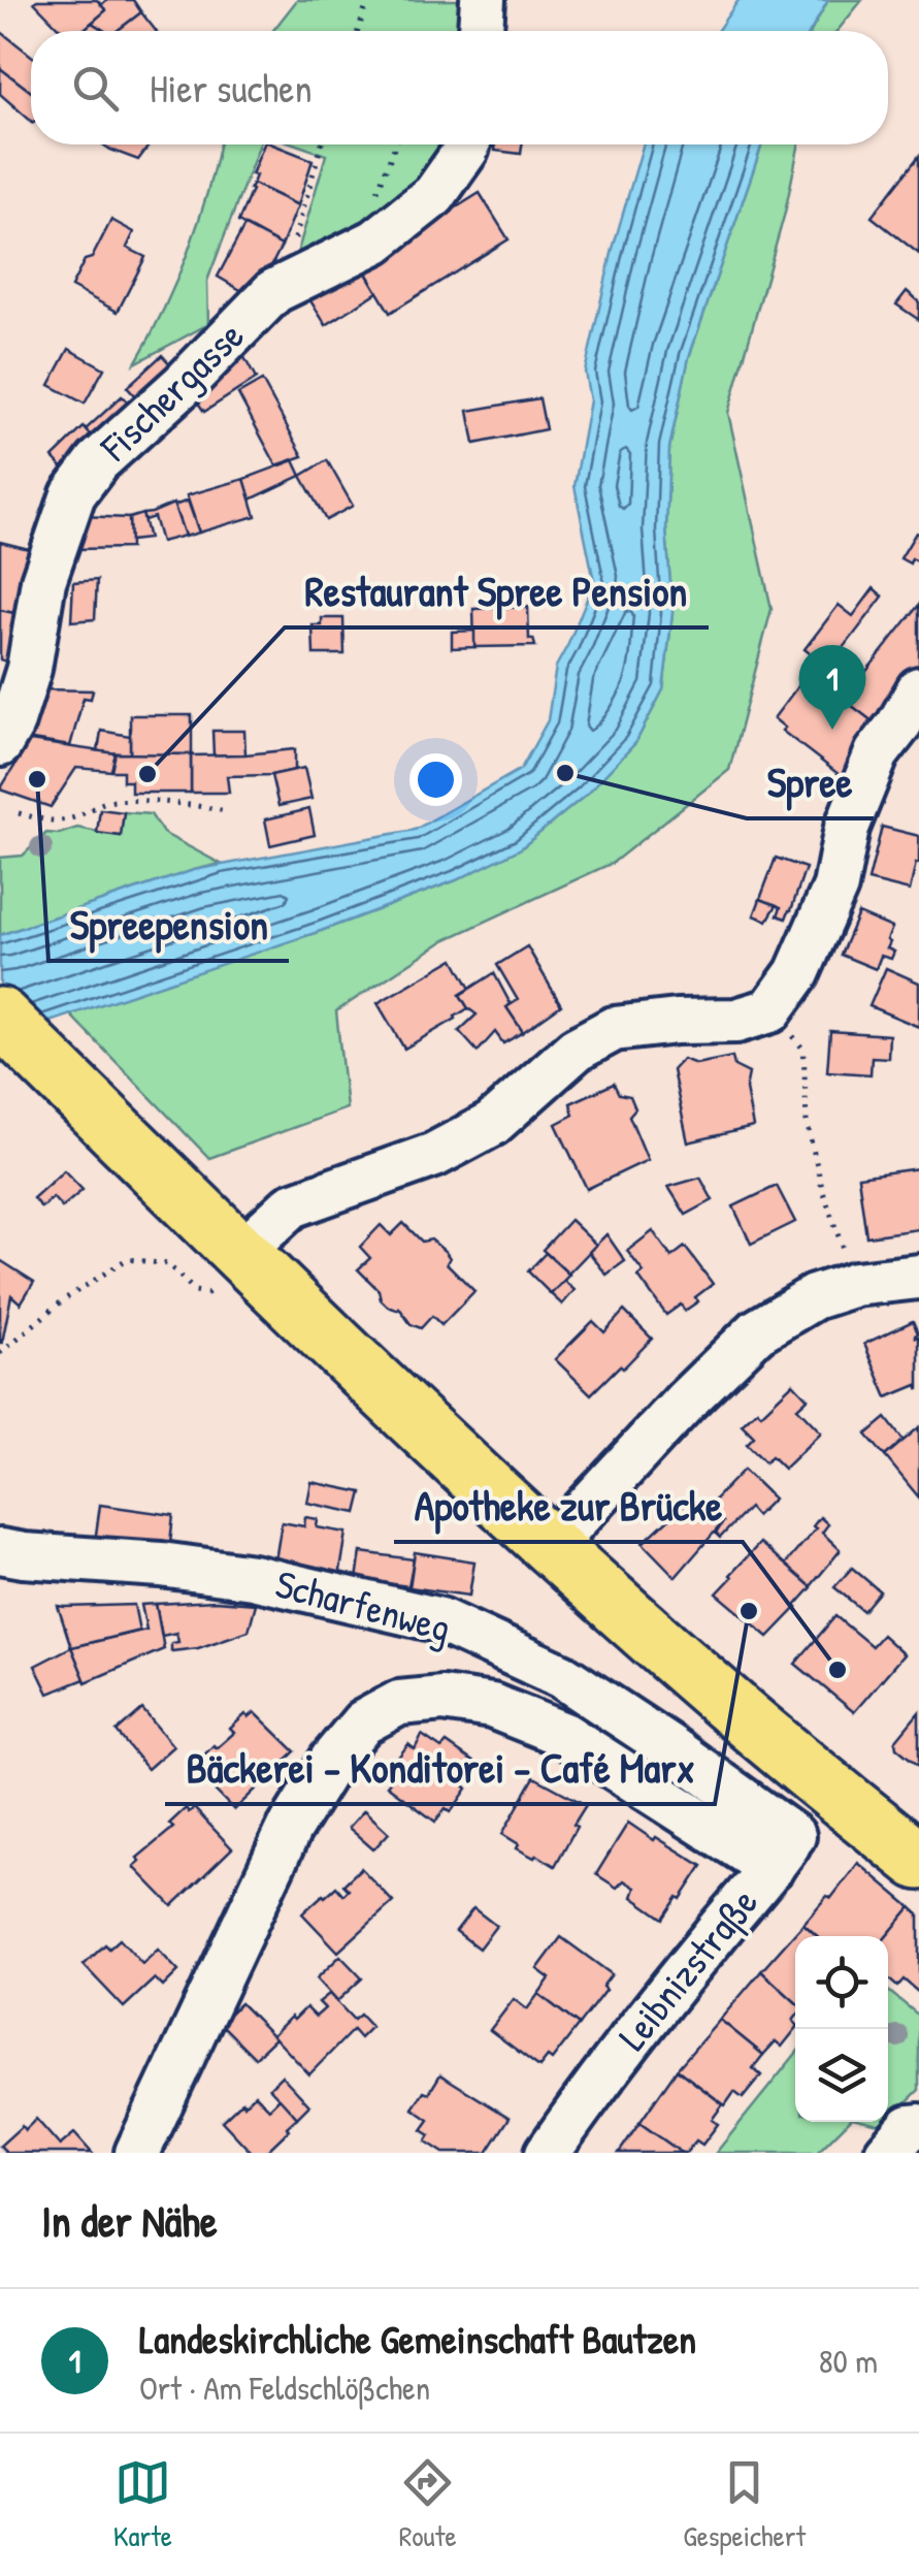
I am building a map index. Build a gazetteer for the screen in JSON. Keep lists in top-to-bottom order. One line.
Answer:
{"streets":{"street":["Fischergasse","Scharfenweg","Leibnizstraße"]},"crossings":[["Scharfenweg","Leibnizstraße"]],"places":["Spree","Restaurant Spree Pension","Spreepension","Bäckerei - Konditorei - Café Marx","Apotheke zur Brücke"],"page":{"search":"Hier suchen","pins":"1","heading":"In der Nähe","list":[{"mark":"1","name":"Landeskirchliche Gemeinschaft Bautzen","note":"Ort · Am Feldschlößchen","value":"80 m"}],"nav":["Karte","Route","Gespeichert"]}}
